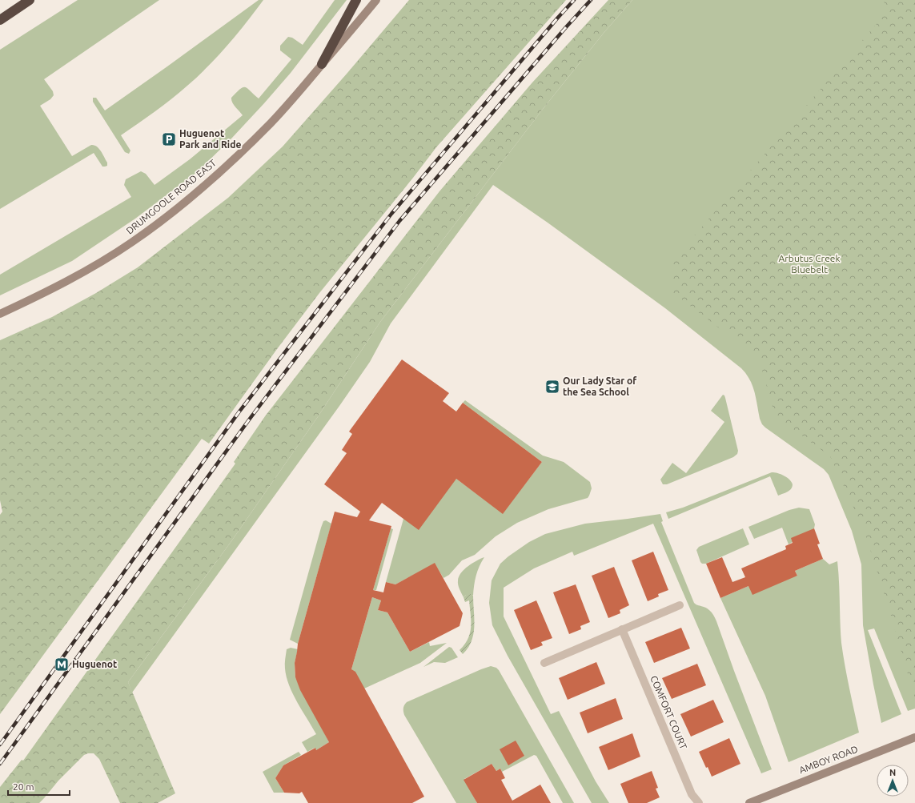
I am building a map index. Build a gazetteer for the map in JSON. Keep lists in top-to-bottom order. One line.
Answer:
{"streets":{"main road":["DRUMGOOLE ROAD EAST","AMBOY ROAD"],"street":["COMFORT COURT"]},"parks":["Arbutus Creek Bluebelt"],"places":{"parking":["Huguenot Park and Ride"],"school or university":["Our Lady Star of the Sea School"],"metro station":["Huguenot"]},"scale_bar":"20 m","north":"top"}
